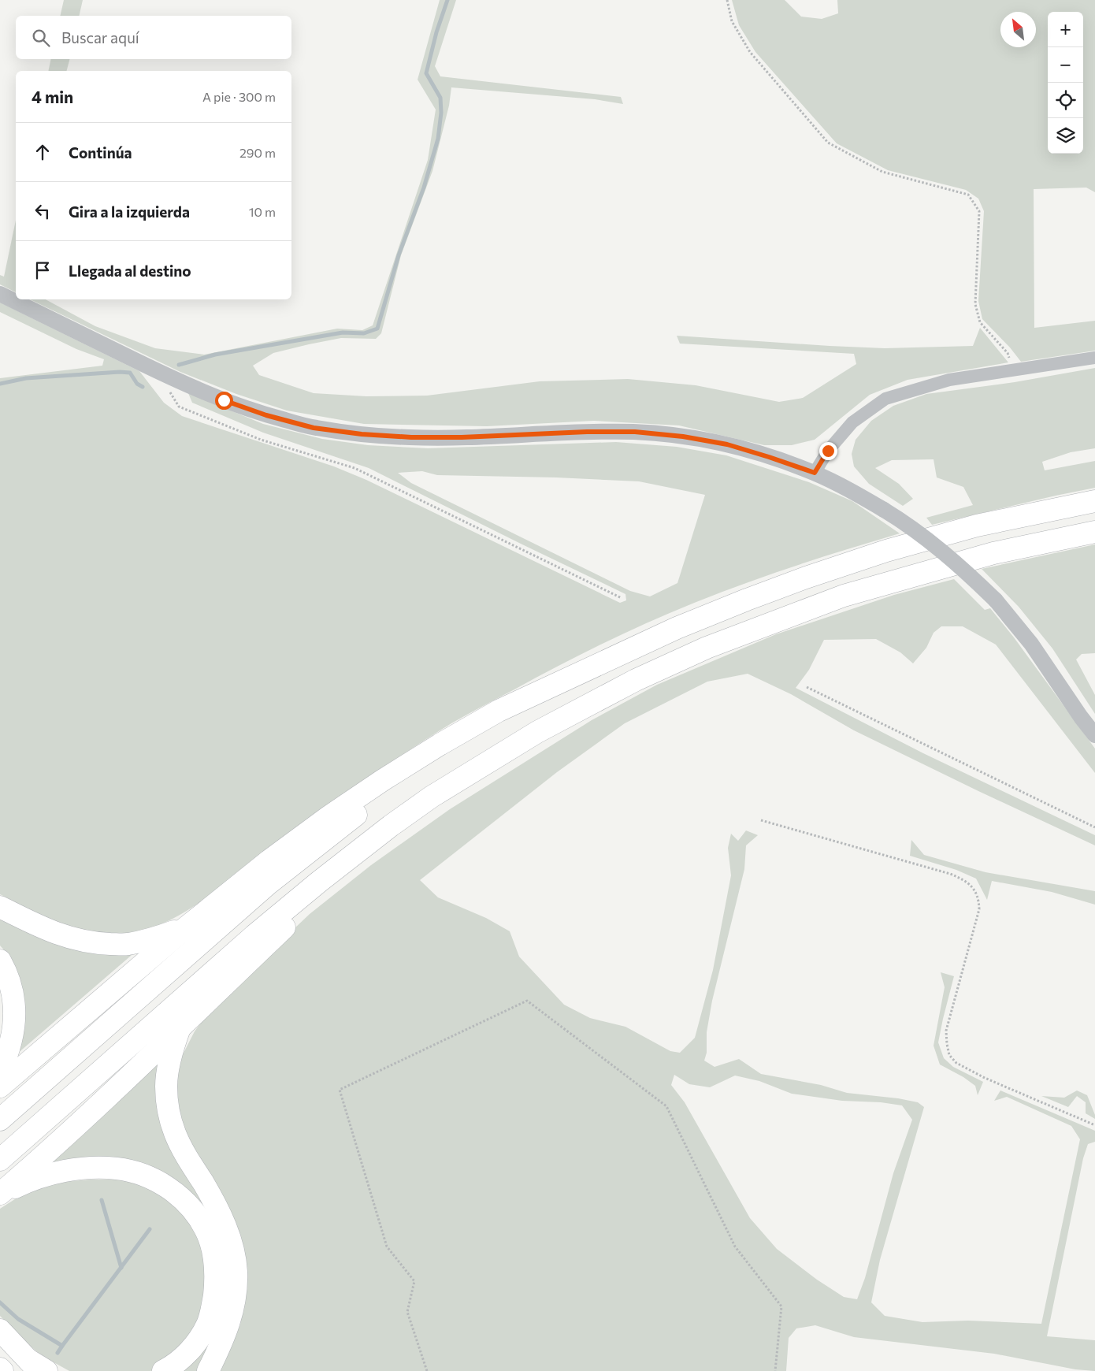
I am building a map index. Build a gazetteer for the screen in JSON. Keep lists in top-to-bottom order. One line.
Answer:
{"north":"top left","page":{"map_buttons":["+","−"],"search":"Buscar aquí","heading":["4 min","A pie · 300 m"],"list":[["Continúa","290 m"],["Gira a la izquierda","10 m"],"Llegada al destino"]}}
